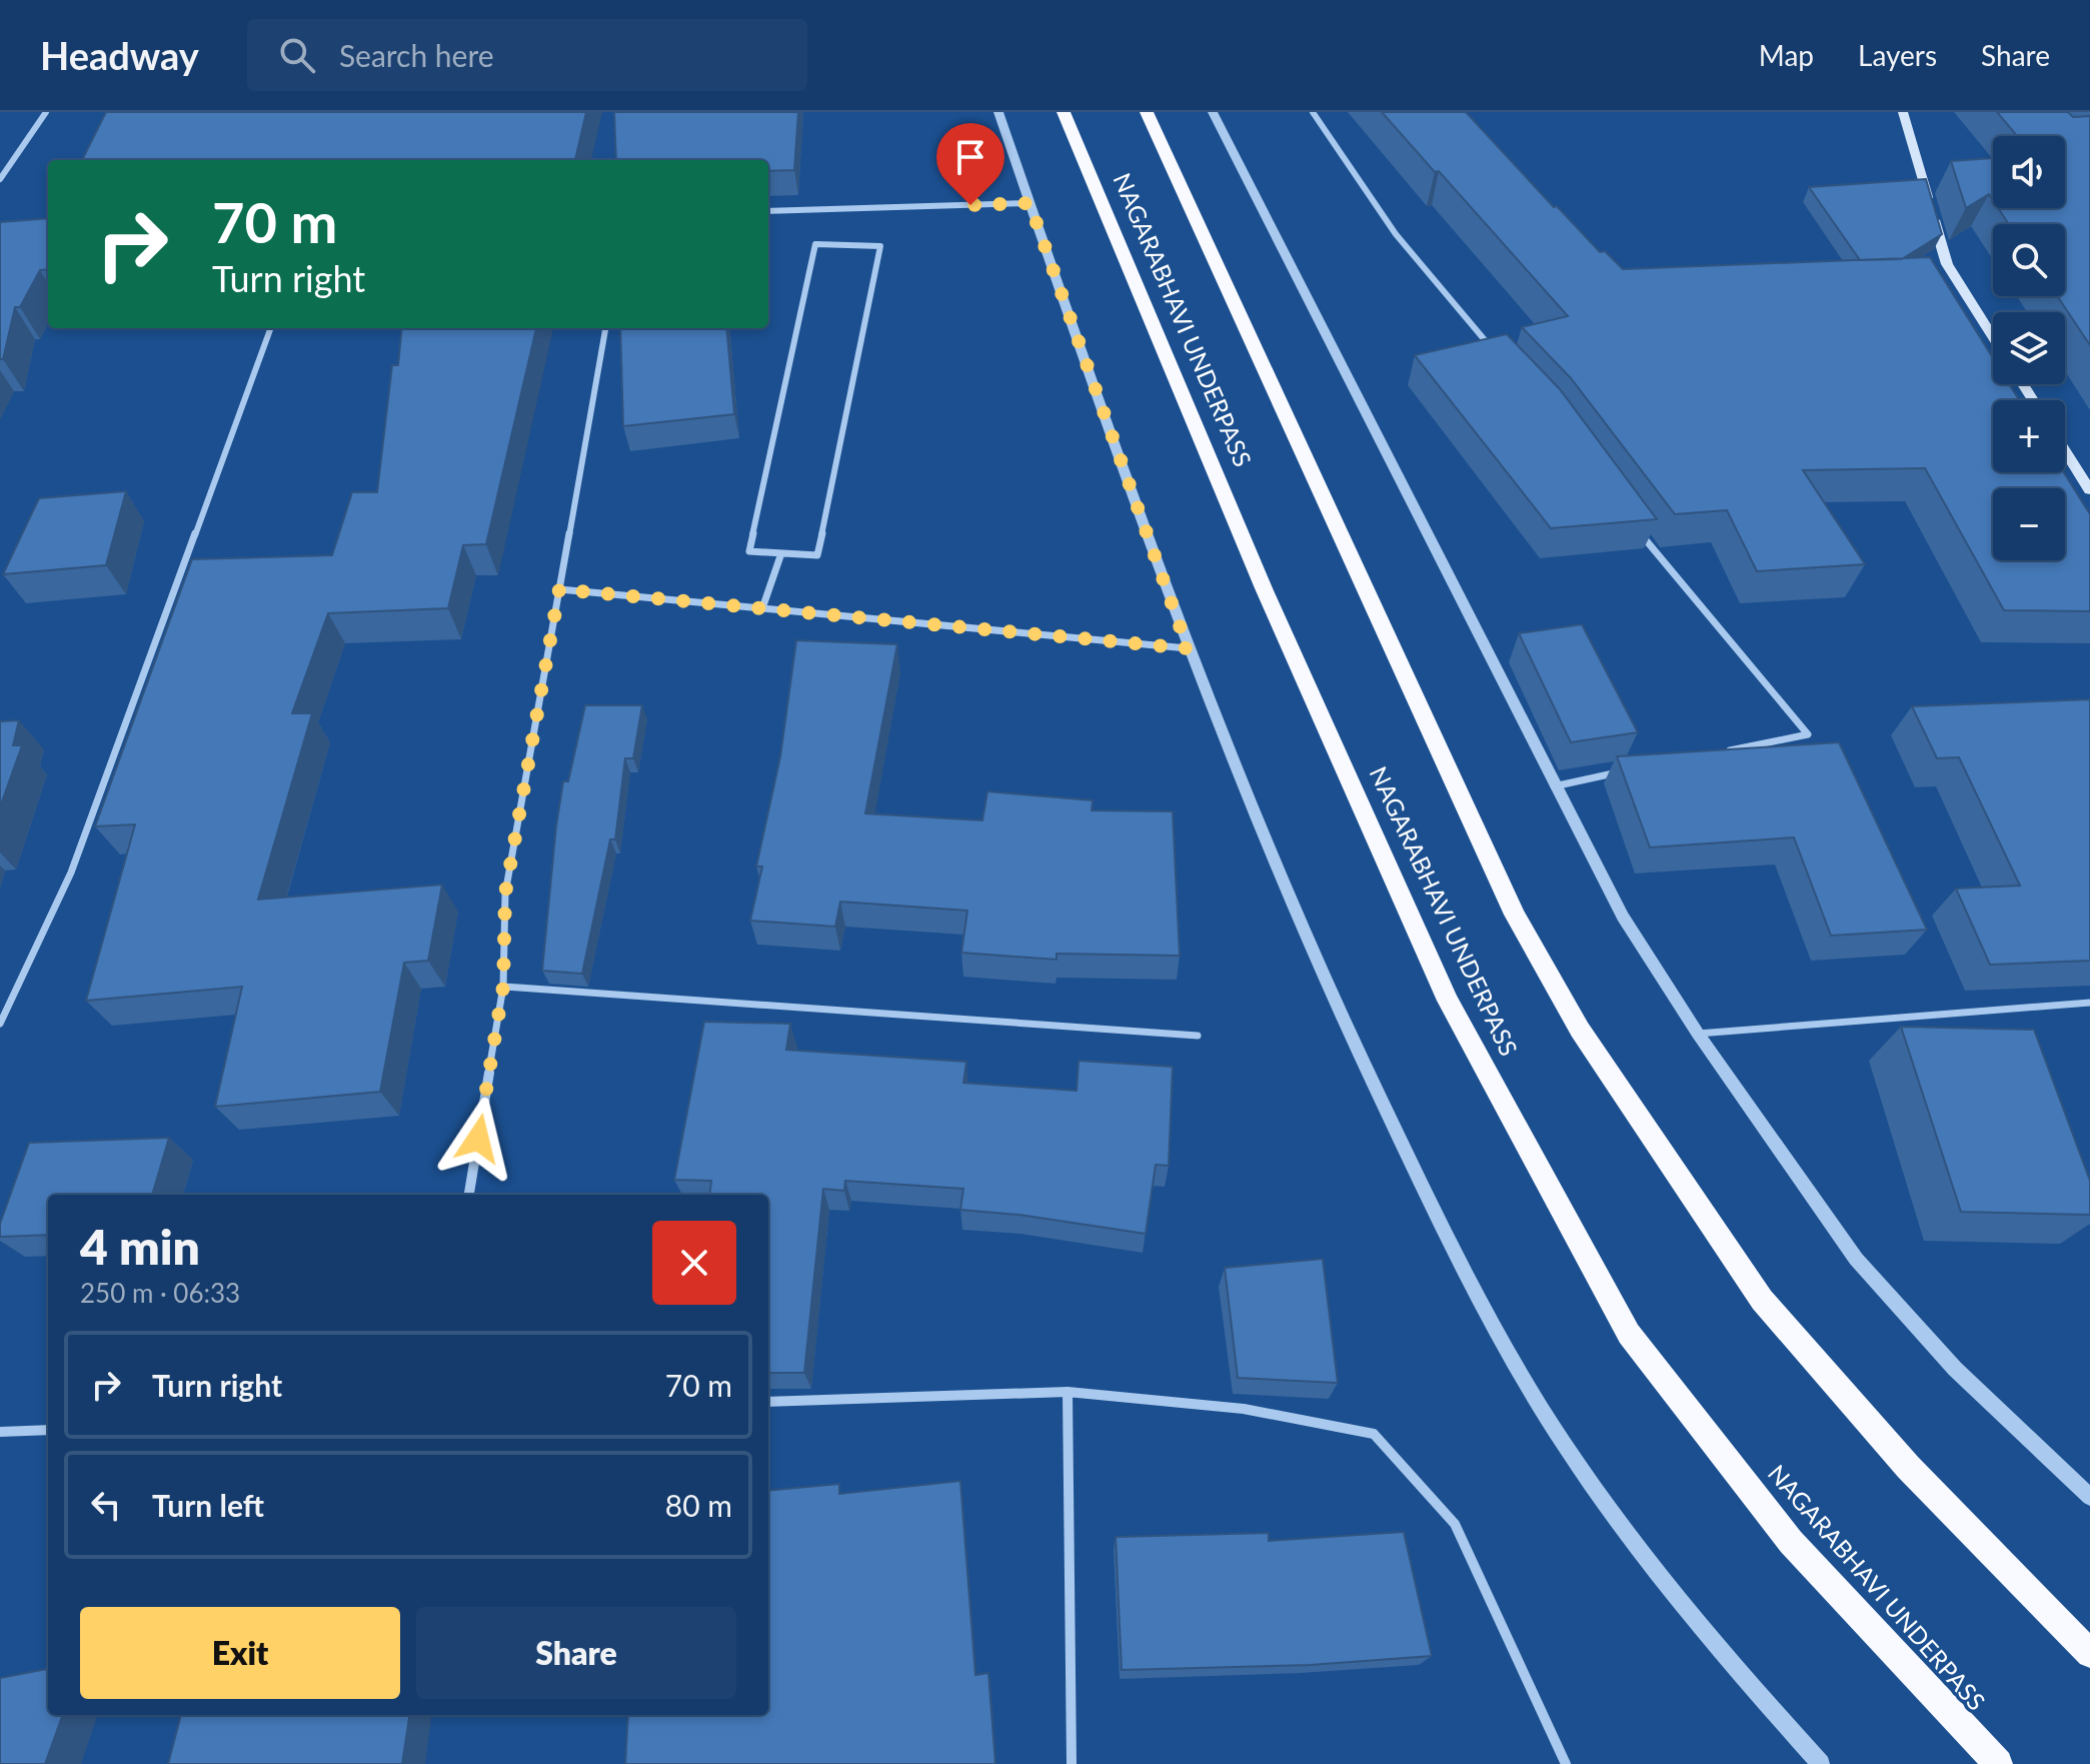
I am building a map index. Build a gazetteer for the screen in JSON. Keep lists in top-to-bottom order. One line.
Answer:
{"streets":{"highway":["NAGARABHAVI UNDERPASS"]},"page":{"header":"Headway","search":"Search here","nav":["Map","Layers","Share"],"map_buttons":["+","−"],"turn":["70 m","Turn right"],"heading":["4 min","250 m · 06:33"],"list":[{"name":"Turn right","value":"70 m"},{"name":"Turn left","value":"80 m"}],"buttons":["Exit","Share"]}}
